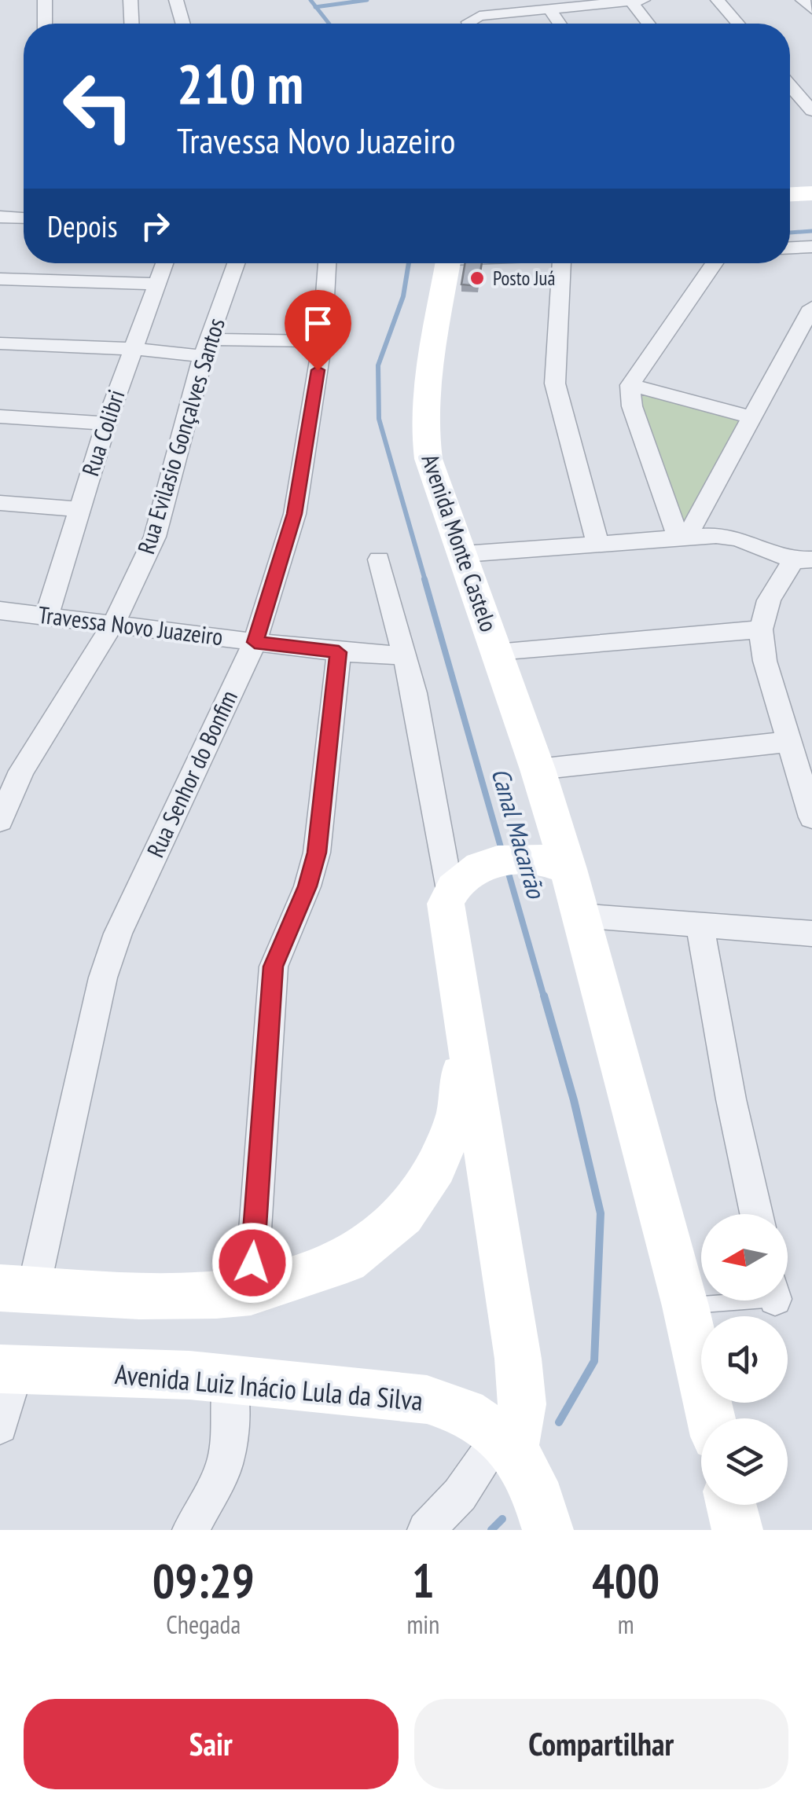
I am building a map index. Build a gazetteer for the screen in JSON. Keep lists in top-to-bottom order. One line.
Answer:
{"streets":{"street":["Rua Colibri","Rua Evilasio Gonçalves Santos","Avenida Monte Castelo","Travessa Novo Juazeiro","Rua Senhor do Bonfim","Avenida Luiz Inácio Lula da Silva"]},"crossings":[["Rua Colibri","Travessa Novo Juazeiro"],["Rua Evilasio Gonçalves Santos","Travessa Novo Juazeiro"],["Travessa Novo Juazeiro","Rua Senhor do Bonfim"]],"water":["Canal Macarrão"],"places":["Posto Juá"],"north":"left","page":{"turn":["210 m","Travessa Novo Juazeiro"],"then":"Depois","eta":["09:29","Chegada","1","min","400","m"],"buttons":["Sair","Compartilhar"]}}
